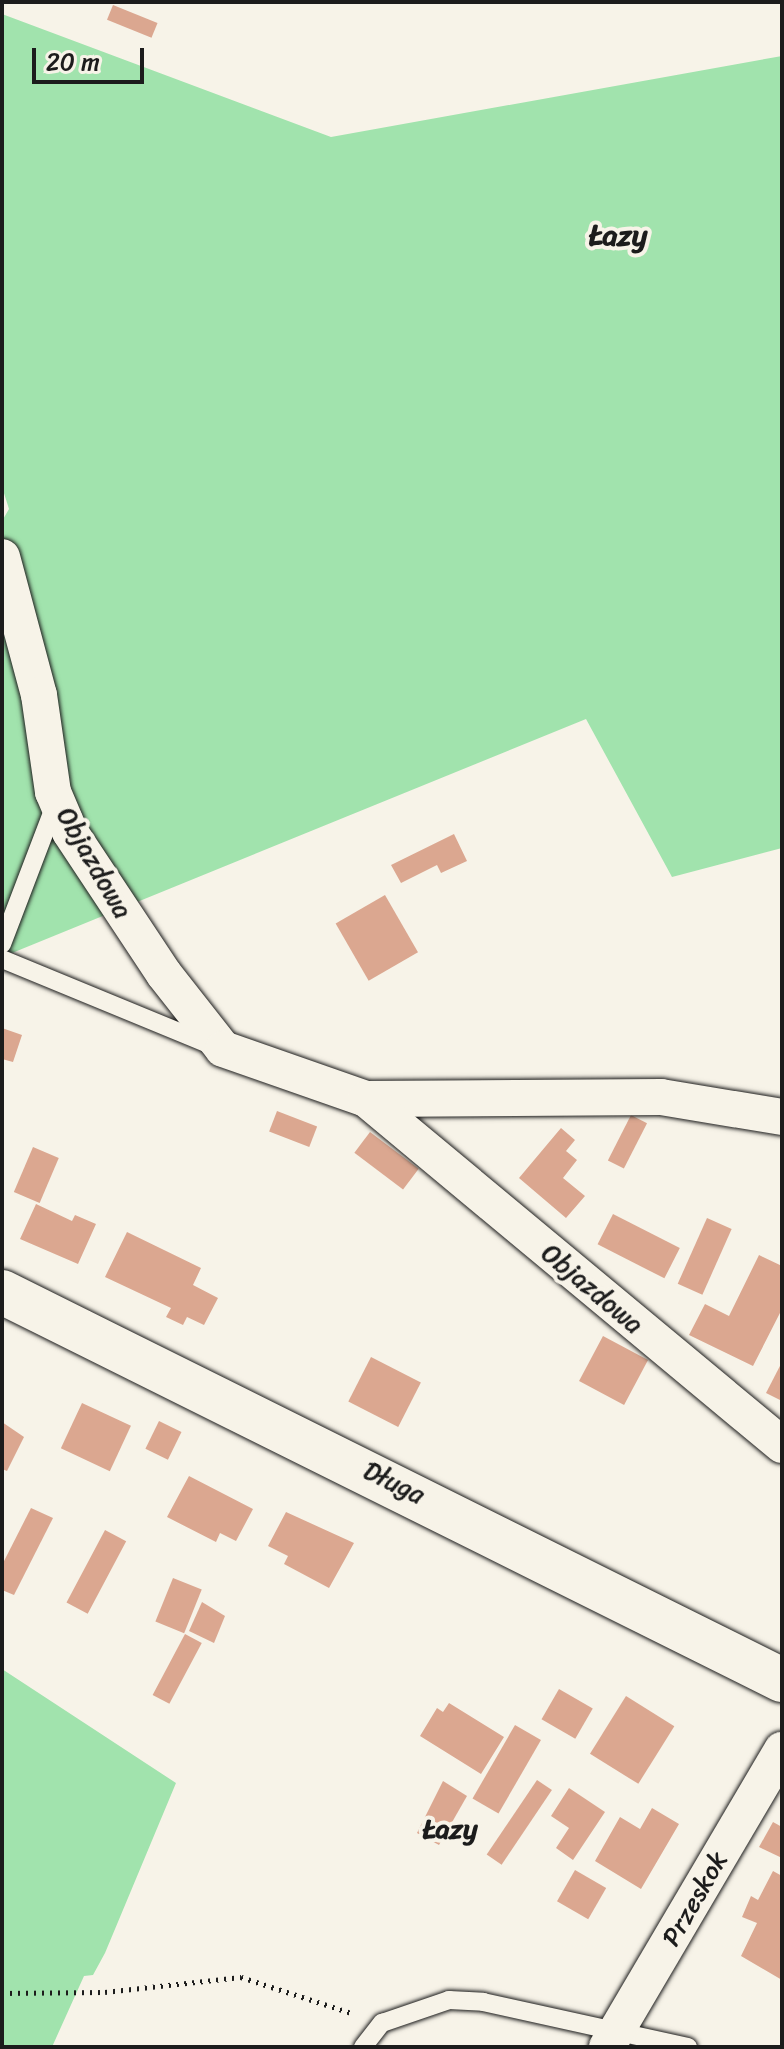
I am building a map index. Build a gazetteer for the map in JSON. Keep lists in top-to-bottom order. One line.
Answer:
{"streets":{"street":["Objazdowa","Długa","Przeskok"]},"districts":["Łazy","Łazy"],"scale_bar":"20 m"}
